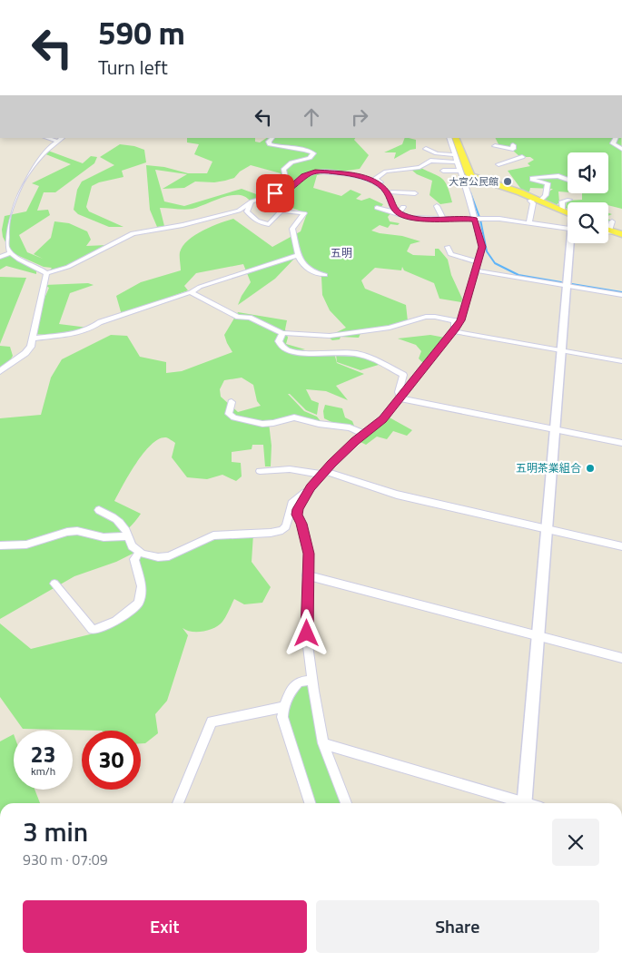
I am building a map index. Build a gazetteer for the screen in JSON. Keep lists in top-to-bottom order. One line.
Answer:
{"districts":["五明"],"places":["大宮公民館","五明茶業組合"],"page":{"turn":["590 m","Turn left"],"speed":"23 km/h","limit":"30","heading":["3 min","930 m · 07:09"],"buttons":["Exit","Share"]}}
